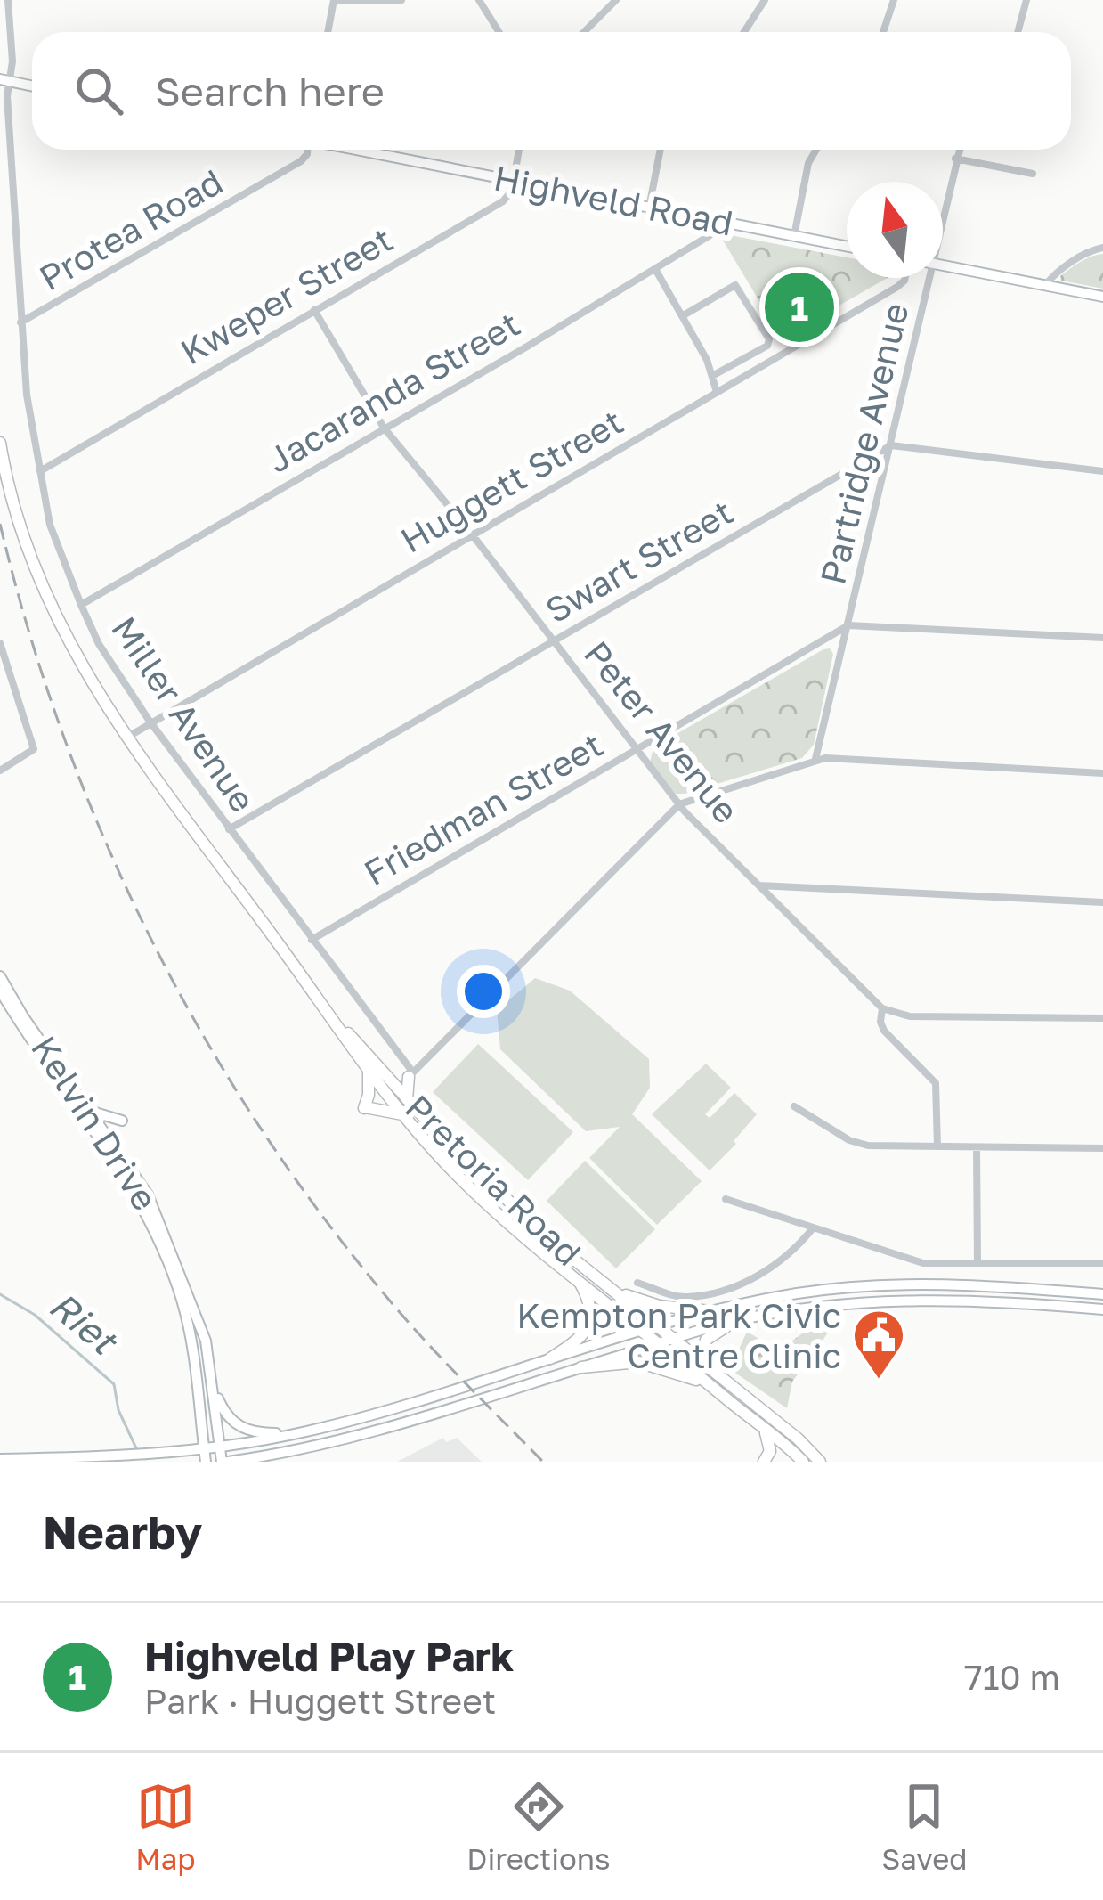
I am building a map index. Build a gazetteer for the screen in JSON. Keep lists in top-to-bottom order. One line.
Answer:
{"streets":{"main road":["Highveld Road","Kelvin Drive","Pretoria Road"],"street":["Protea Road","Kweper Street","Jacaranda Street","Partridge Avenue","Huggett Street","Swart Street","Miller Avenue","Peter Avenue","Friedman Street"]},"crossings":[["Highveld Road","Kweper Street"],["Highveld Road","Jacaranda Street"],["Protea Road","Miller Avenue"],["Kweper Street","Miller Avenue"],["Kweper Street","Peter Avenue"],["Jacaranda Street","Miller Avenue"],["Jacaranda Street","Peter Avenue"],["Partridge Avenue","Swart Street"],["Partridge Avenue","Friedman Street"],["Huggett Street","Miller Avenue"],["Huggett Street","Peter Avenue"],["Huggett Street","Pretoria Road"],["Swart Street","Miller Avenue"],["Swart Street","Peter Avenue"],["Miller Avenue","Friedman Street"],["Peter Avenue","Friedman Street"]],"water":["Riet"],"places":{"public building":["Kempton Park Civic Centre Clinic"]},"north":"top","page":{"search":"Search here","pins":"1","heading":"Nearby","list":[{"mark":"1","name":"Highveld Play Park","note":"Park · Huggett Street","value":"710 m"}],"nav":["Map","Directions","Saved"]}}
